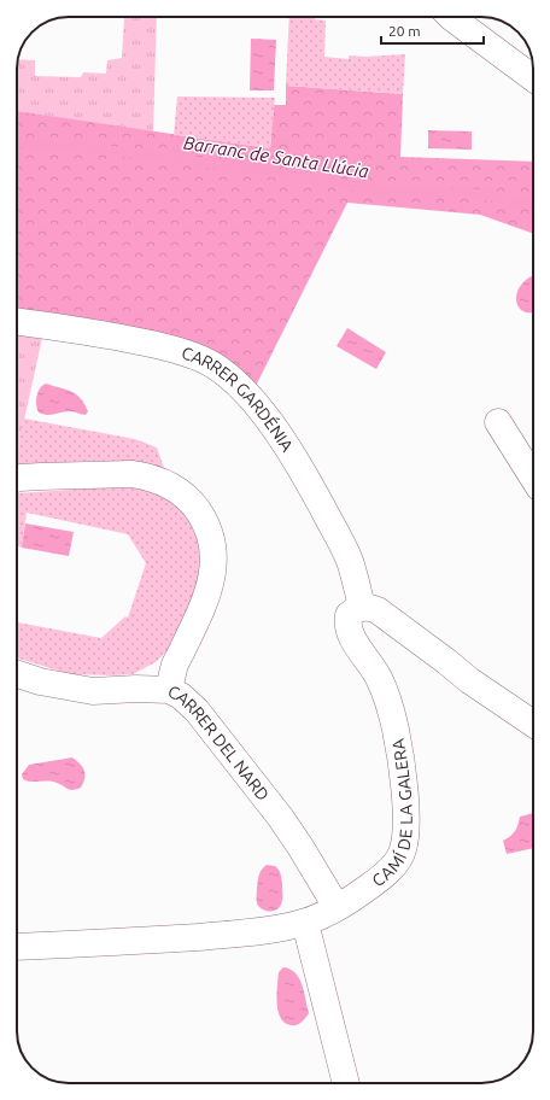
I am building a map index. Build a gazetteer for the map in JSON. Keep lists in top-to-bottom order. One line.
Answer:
{"streets":{"street":["CARRER GARDÉNIA","CARRER DEL NARD","CAMÍ DE LA GALERA"]},"crossings":[["CARRER GARDÉNIA","CAMÍ DE LA GALERA"],["CARRER DEL NARD","CAMÍ DE LA GALERA"]],"water":["Barranc de Santa Llúcia"],"scale_bar":"20 m"}
